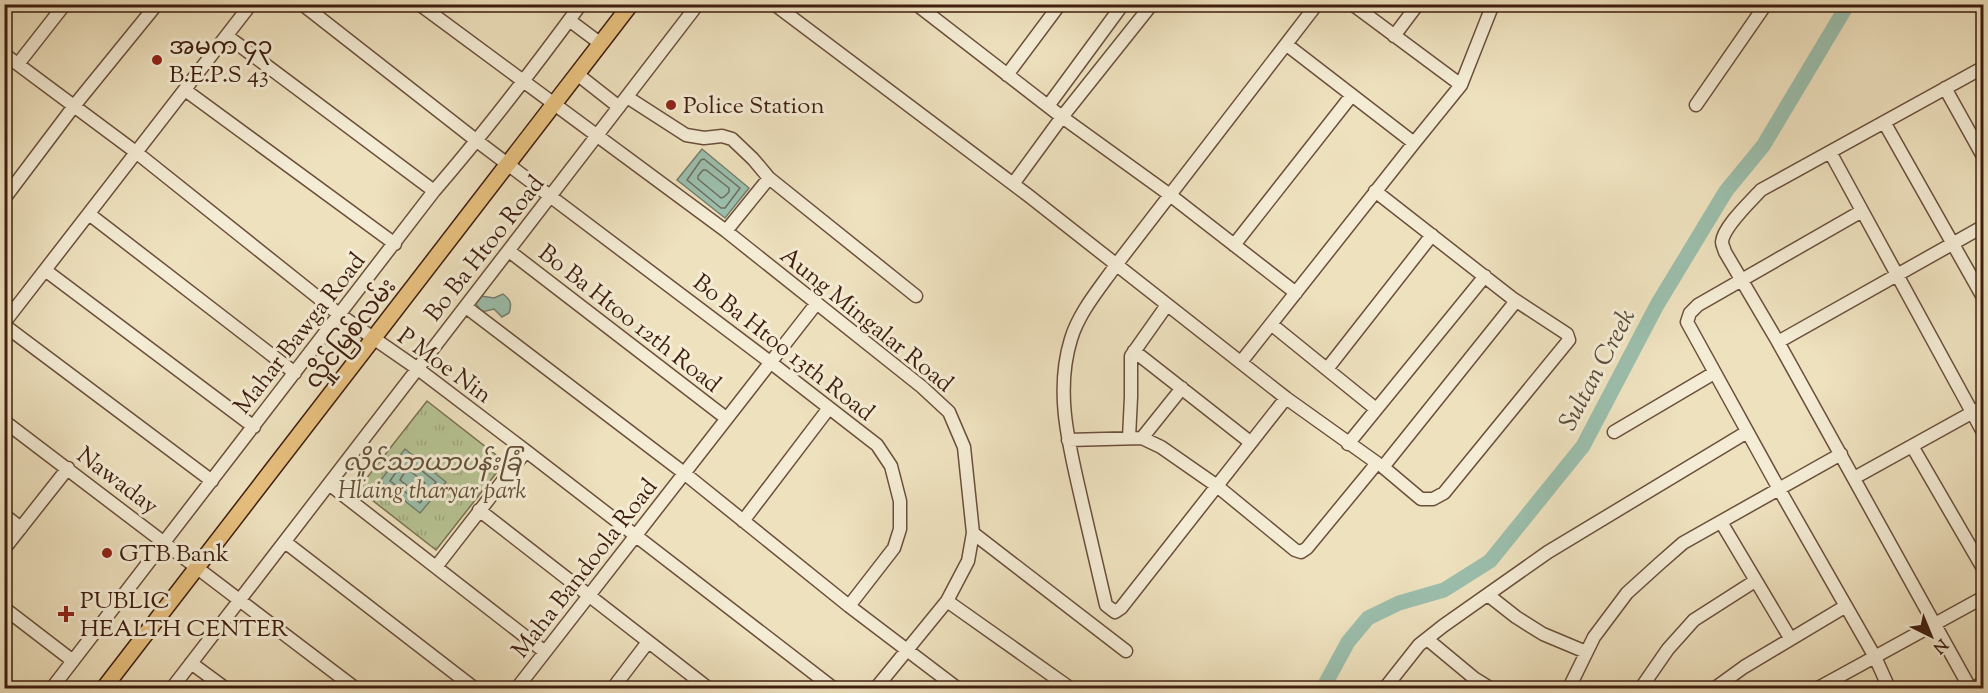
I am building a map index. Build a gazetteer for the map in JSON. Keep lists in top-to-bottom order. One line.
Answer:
{"streets":{"main road":["လှိုင်မြစ်လမ်း"],"street":["Bo Ba Htoo Road","Bo Ba Htoo 12th Road","Aung Mingalar Road","Mahar Bawga Road","Bo Ba Htoo 13th Road","P Moe Nin","Nawaday","Maha Bandoola Road"]},"crossings":[["Bo Ba Htoo Road","Bo Ba Htoo 12th Road"],["Bo Ba Htoo Road","Aung Mingalar Road"],["Bo Ba Htoo Road","Bo Ba Htoo 13th Road"],["Bo Ba Htoo Road","P Moe Nin"],["Bo Ba Htoo Road","Nawaday"],["Bo Ba Htoo 12th Road","Maha Bandoola Road"],["Aung Mingalar Road","Mahar Bawga Road"],["Aung Mingalar Road","လှိုင်မြစ်လမ်း"],["Aung Mingalar Road","Maha Bandoola Road"],["Mahar Bawga Road","Bo Ba Htoo 13th Road"],["Mahar Bawga Road","P Moe Nin"],["Mahar Bawga Road","Nawaday"],["လှိုင်မြစ်လမ်း","Bo Ba Htoo 13th Road"],["လှိုင်မြစ်လမ်း","P Moe Nin"],["လှိုင်မြစ်လမ်း","Nawaday"],["Bo Ba Htoo 13th Road","Maha Bandoola Road"],["P Moe Nin","Maha Bandoola Road"]],"water":["Sultan Creek"],"parks":["လှိုင်သာယာပန်းခြံ Hlaing tharyar park"],"places":{"other":["အမက ၄၃ B.E.P.S 43","Police Station","GTB Bank"],"health":["PUBLIC HEALTH CENTER"]},"north":"bottom right"}
